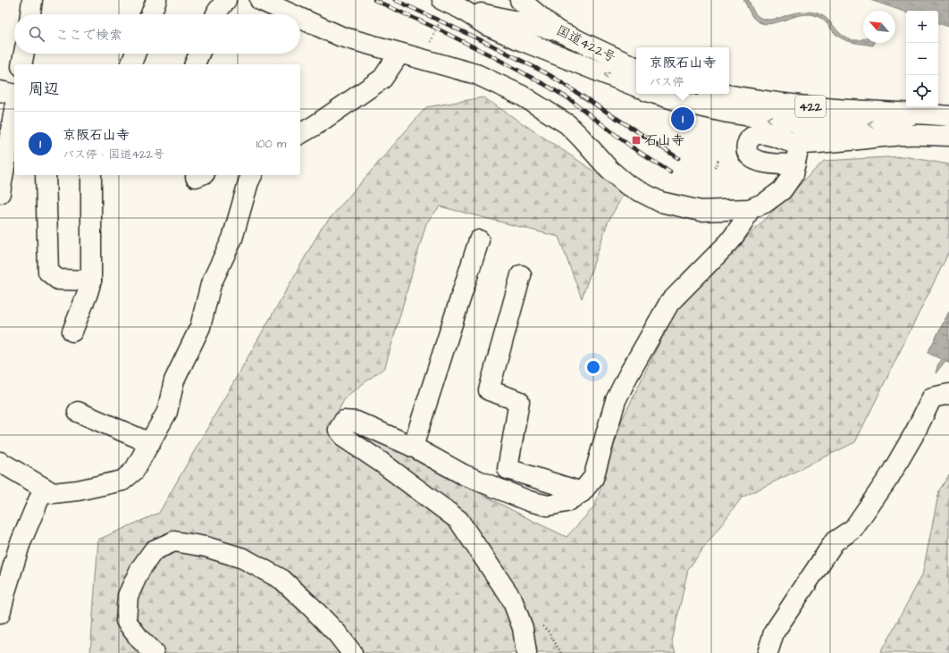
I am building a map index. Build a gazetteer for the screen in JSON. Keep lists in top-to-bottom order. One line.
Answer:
{"streets":{"main road":["国道422号","422"]},"places":{"transit":["石山寺"]},"north":"top left","page":{"map_buttons":["+","−"],"search":"ここで検索","popup":["京阪石山寺","バス停"],"heading":"周辺","pins":"1","list":[{"mark":"1","name":"京阪石山寺","note":"バス停 · 国道422号","value":"100 m"}]}}
